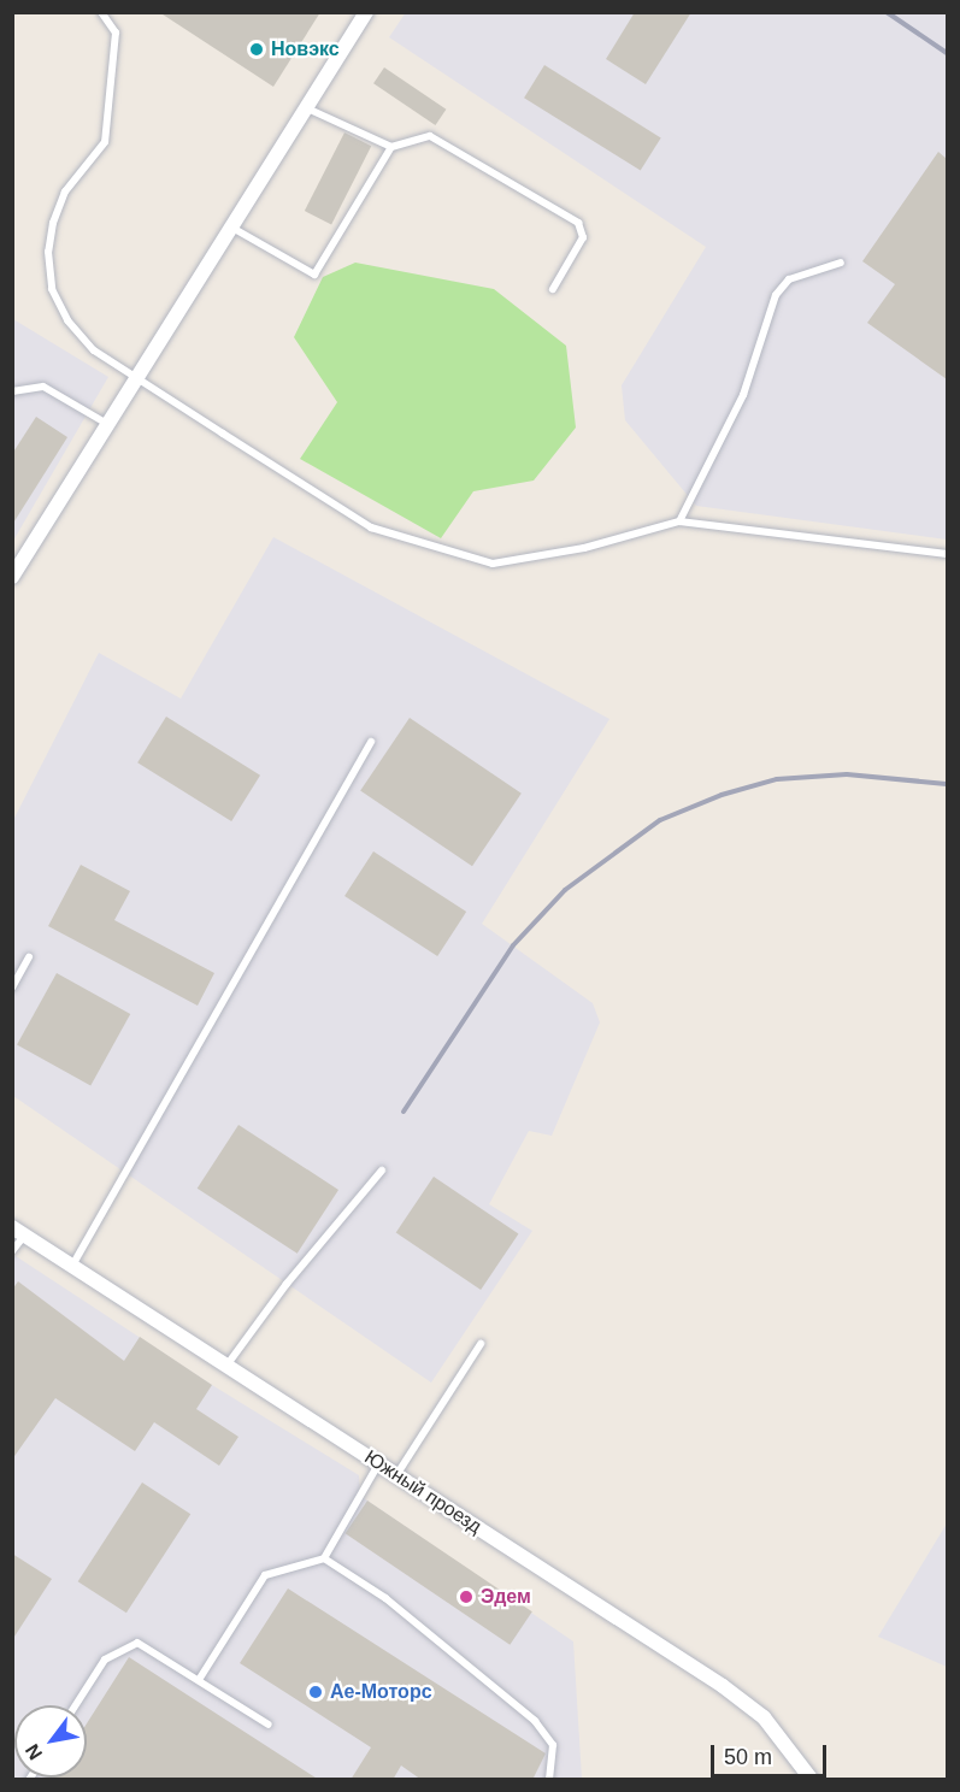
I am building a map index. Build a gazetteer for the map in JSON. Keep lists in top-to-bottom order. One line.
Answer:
{"streets":{"street":["Южный проезд"]},"places":["Новэкс","Эдем","Ае-Моторс"],"scale_bar":"50 m","north":"bottom left"}
